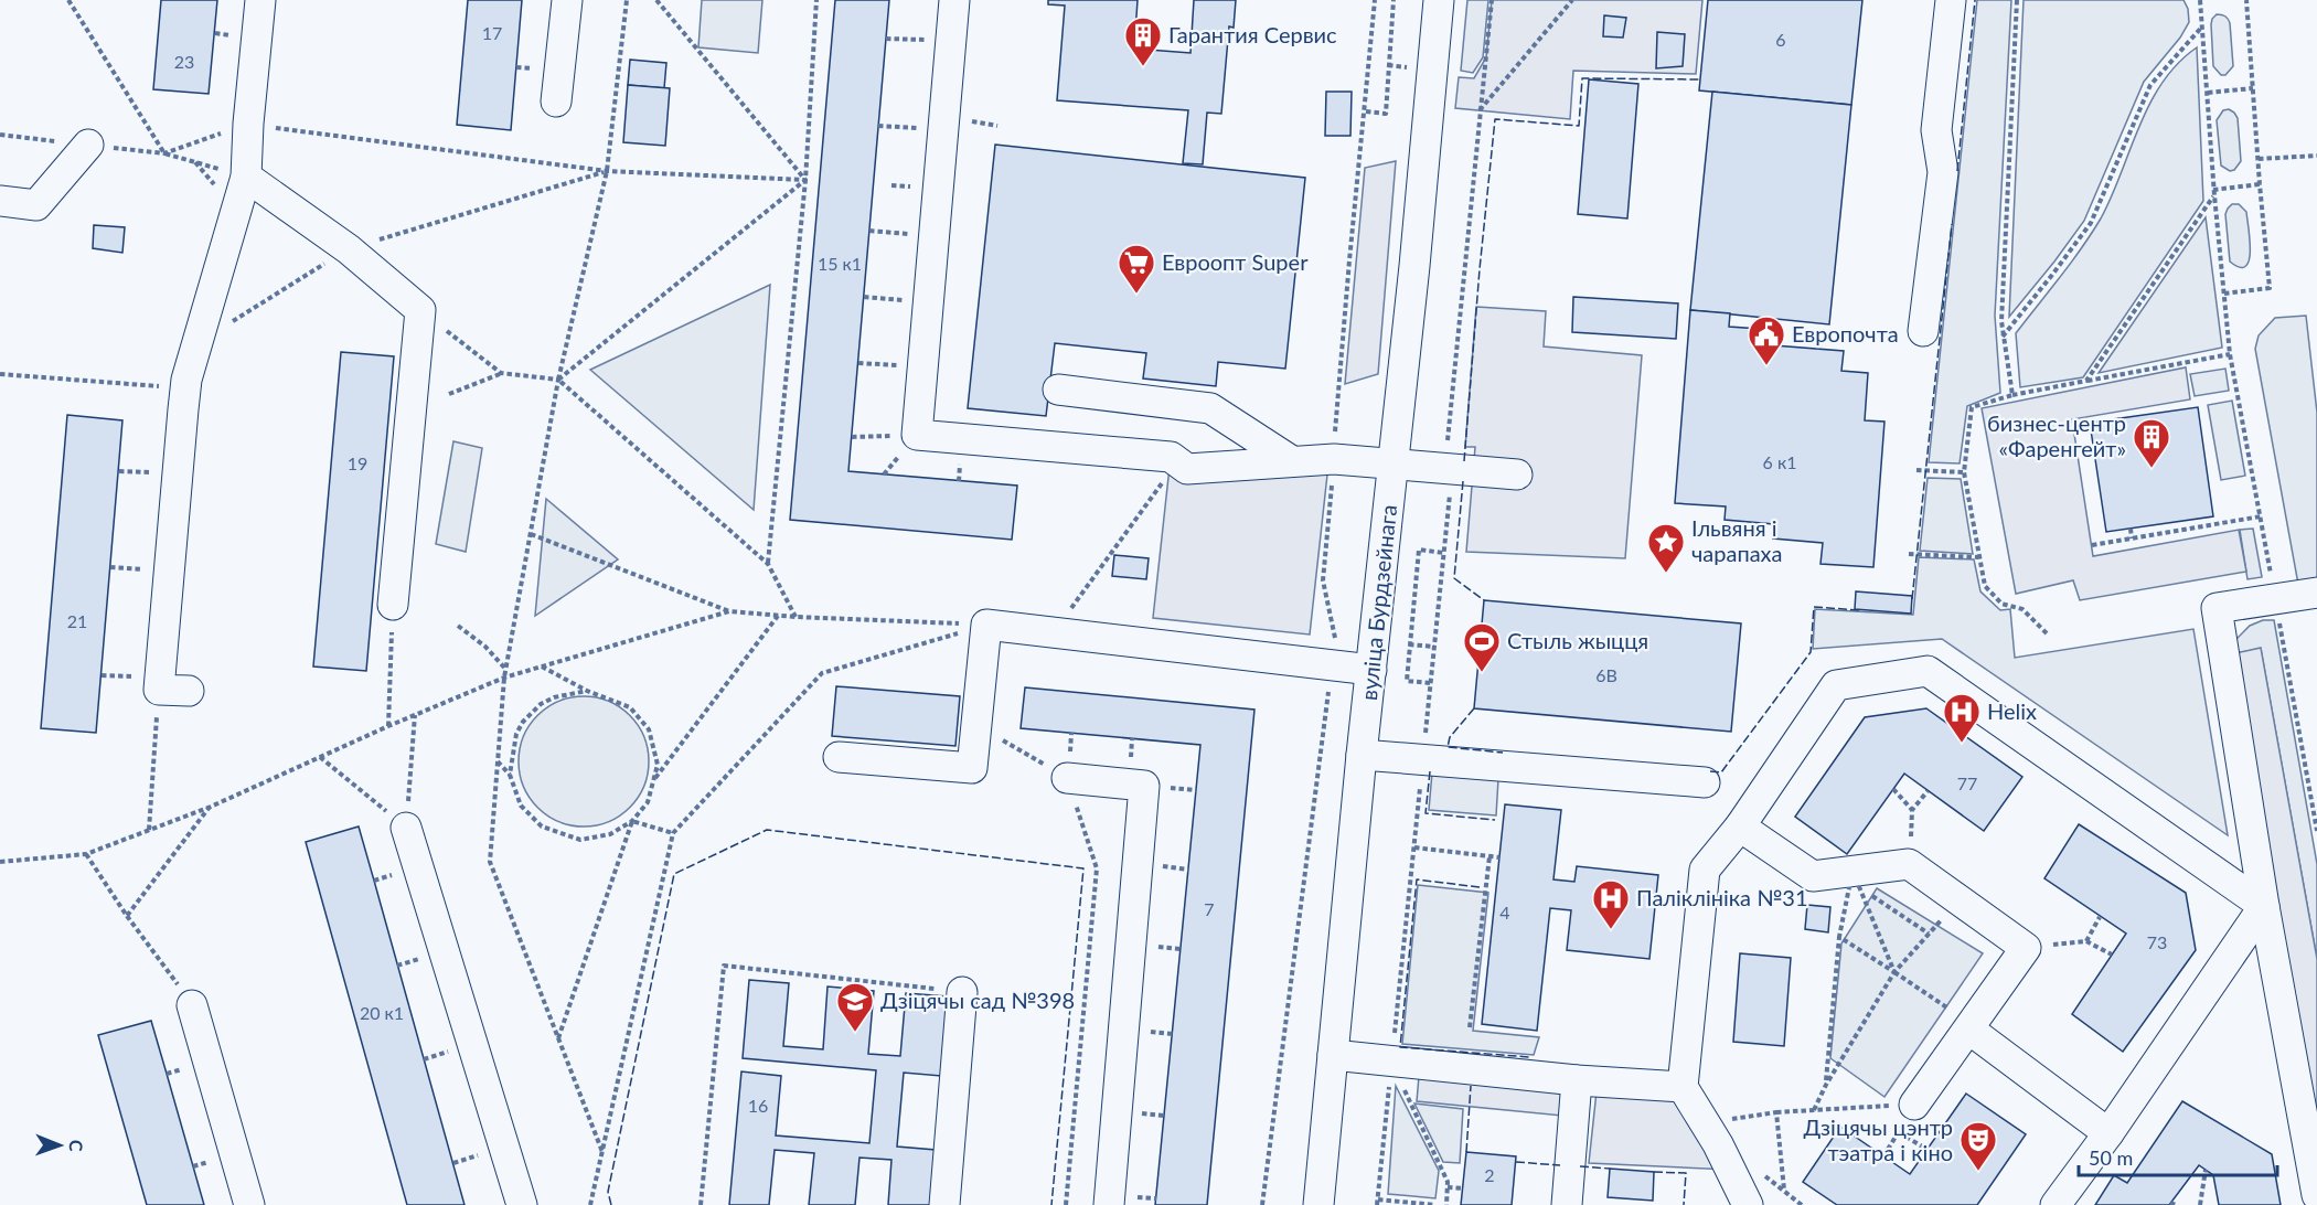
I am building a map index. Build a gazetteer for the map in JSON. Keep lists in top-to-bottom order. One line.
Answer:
{"streets":{"street":["вуліца Бурдзейнага"]},"places":{"building":["Гарантия Сервис","бизнес-центр «Фаренгейт»"],"supermarket":["Евроопт Super"],"public building":["Европочта"],"place":["Ільвяня і чарапаха"],"sports":["Стыль жыцця"],"hospital":["Helix","Паліклініка №31"],"school or university":["Дзіцячы сад №398"],"theatre":["Дзіцячы цэнтр тэатра і кіно"]},"house_numbers":["17","6","23","15 к1","6 к1","19","21","6В","77","7","4","73","20 к1","16","2"],"scale_bar":"50 m","north":"right"}
